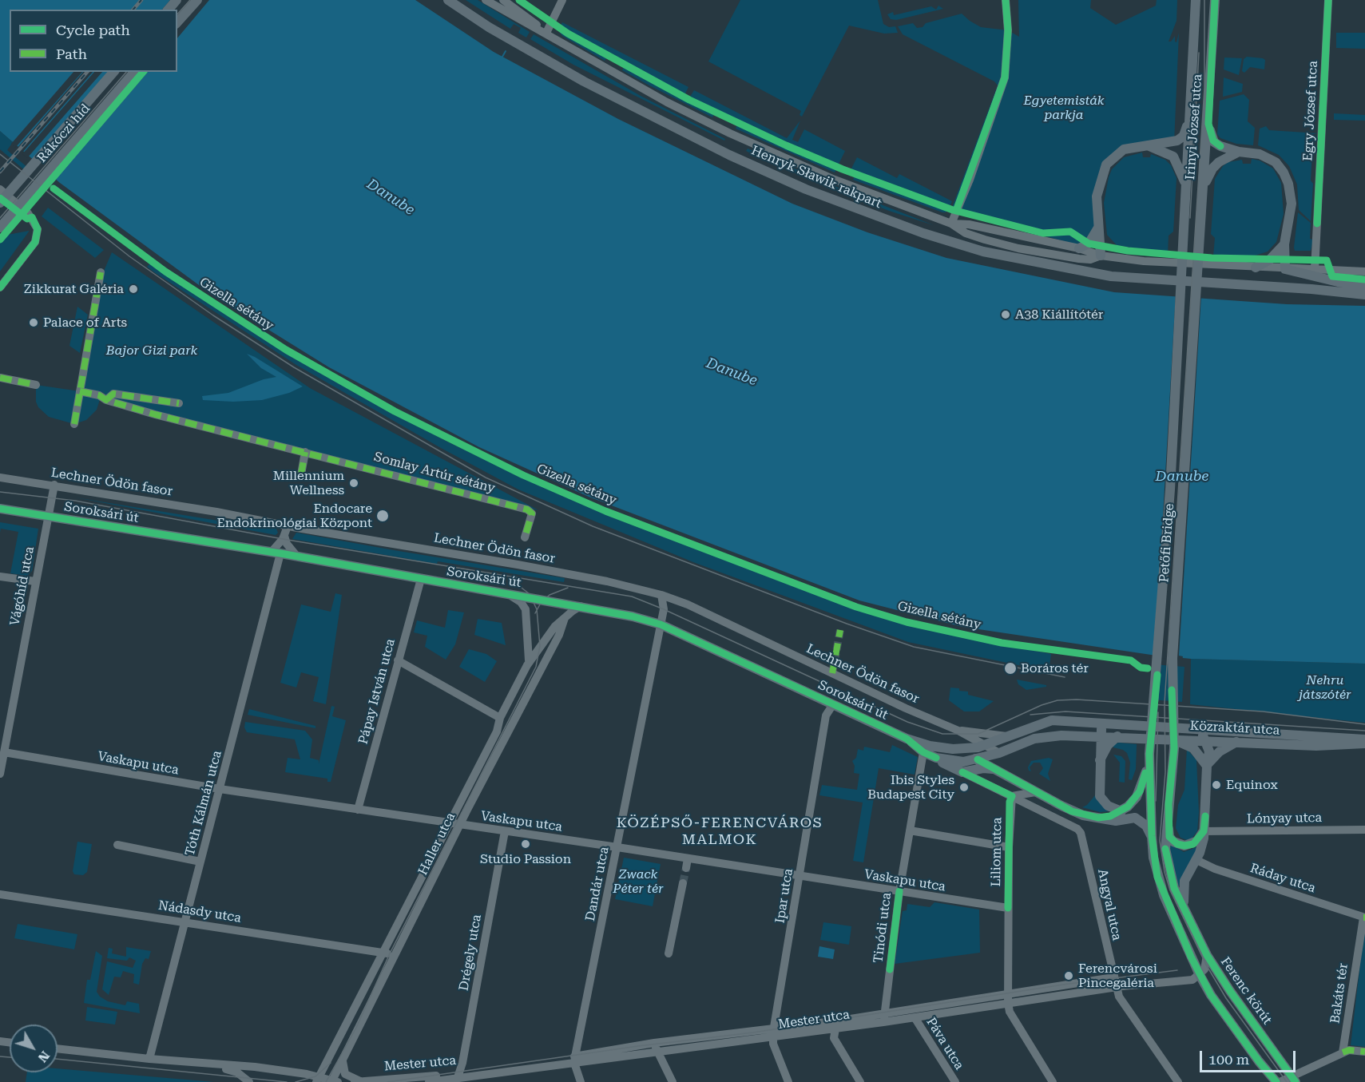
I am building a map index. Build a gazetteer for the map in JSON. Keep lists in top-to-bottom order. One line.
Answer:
{"streets":{"main road":["Irinyi József utca","Rákóczi híd","Henryk Sławik rakpart","Soroksári út","Petőfi Bridge","Közraktár utca","Ferenc körút"],"street":["Egry József utca","Somlay Artúr sétány","Lechner Ödön fasor","Vágóhíd utca","Pápay István utca","Vaskapu utca","Tóth Kálmán utca","Lónyay utca","Haller utca","Liliom utca","Ráday utca","Dandár utca","Ipar utca","Angyal utca","Nádasdy utca","Tinódi utca","Drégely utca","Bakáts tér","Mester utca","Páva utca"],"cycle path":["Gizella sétány"]},"crossings":[["Irinyi József utca","Petőfi Bridge"],["Lechner Ödön fasor","Vágóhíd utca"],["Lechner Ödön fasor","Közraktár utca"],["Lechner Ödön fasor","Dandár utca"],["Soroksári út","Vágóhíd utca"],["Soroksári út","Pápay István utca"],["Soroksári út","Közraktár utca"],["Soroksári út","Tóth Kálmán utca"],["Soroksári út","Haller utca"],["Soroksári út","Dandár utca"],["Soroksári út","Ipar utca"],["Soroksári út","Tinódi utca"],["Vágóhíd utca","Vaskapu utca"],["Pápay István utca","Vaskapu utca"],["Vaskapu utca","Tóth Kálmán utca"],["Vaskapu utca","Haller utca"],["Vaskapu utca","Liliom utca"],["Vaskapu utca","Dandár utca"],["Vaskapu utca","Ipar utca"],["Vaskapu utca","Tinódi utca"],["Vaskapu utca","Drégely utca"],["Tóth Kálmán utca","Nádasdy utca"],["Haller utca","Nádasdy utca"],["Liliom utca","Angyal utca"],["Liliom utca","Mester utca"],["Ráday utca","Bakáts tér"],["Dandár utca","Mester utca"],["Ipar utca","Mester utca"],["Angyal utca","Mester utca"],["Tinódi utca","Mester utca"],["Drégely utca","Mester utca"],["Mester utca","Páva utca"]],"districts":["KÖZÉPSŐ-FERENCVÁROS MALMOK"],"water":["Danube"],"parks":["Egyetemisták parkja","Bajor Gizi park","Nehru játszótér","Zwack Péter tér"],"places":["Zikkurat Galéria","A38 Kiállítótér","Palace of Arts","Millennium Wellness","Endocare Endokrinológiai Központ","Boráros tér","Equinox","Ibis Styles Budapest City","Studio Passion","Ferencvárosi Pincegaléria"],"legend":["Cycle path","Path"],"scale_bar":"100 m","north":"bottom right"}
